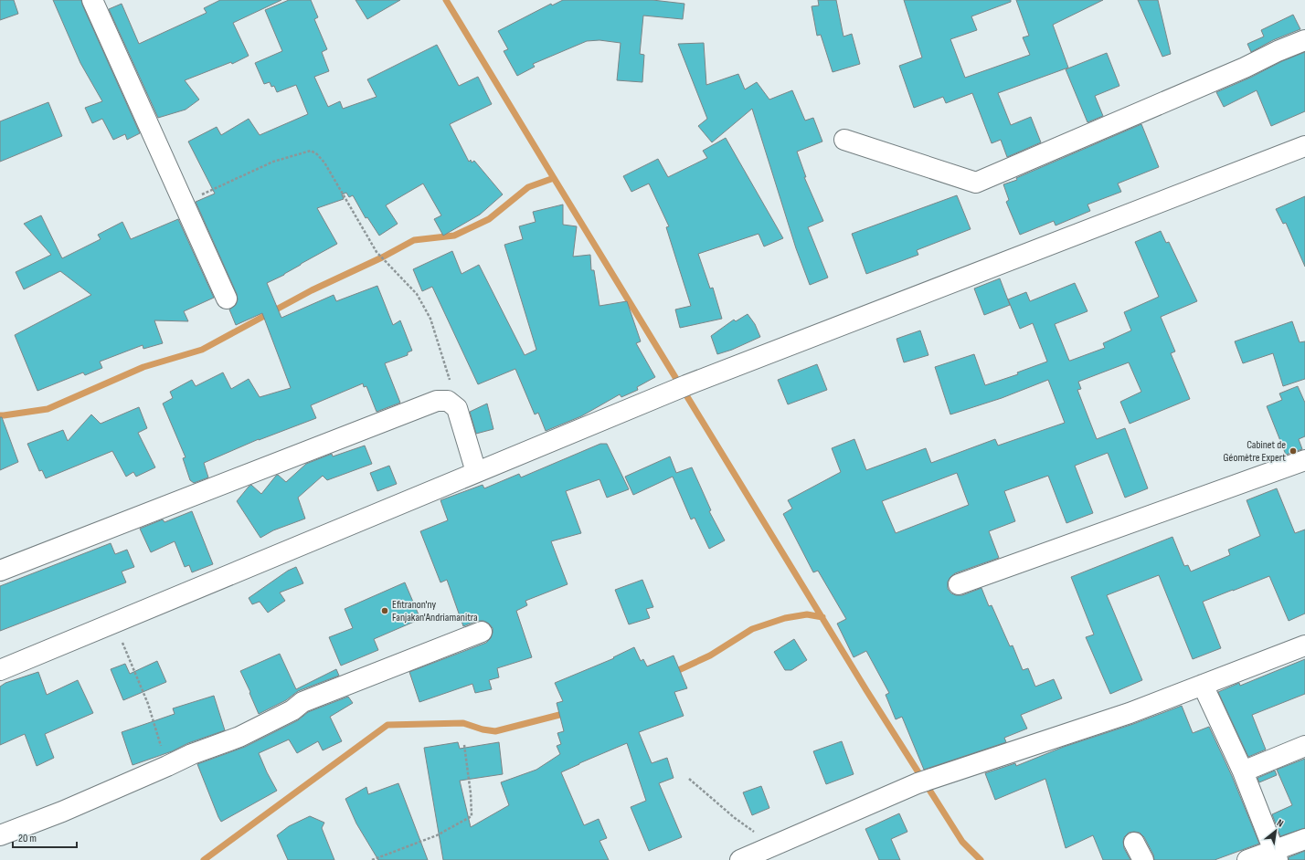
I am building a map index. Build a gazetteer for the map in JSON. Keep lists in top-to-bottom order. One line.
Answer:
{"places":["Cabinet de Géomètre Expert","Efitranon'ny Fanjakan'Andriamanitra"],"scale_bar":"20 m","north":"top right"}
